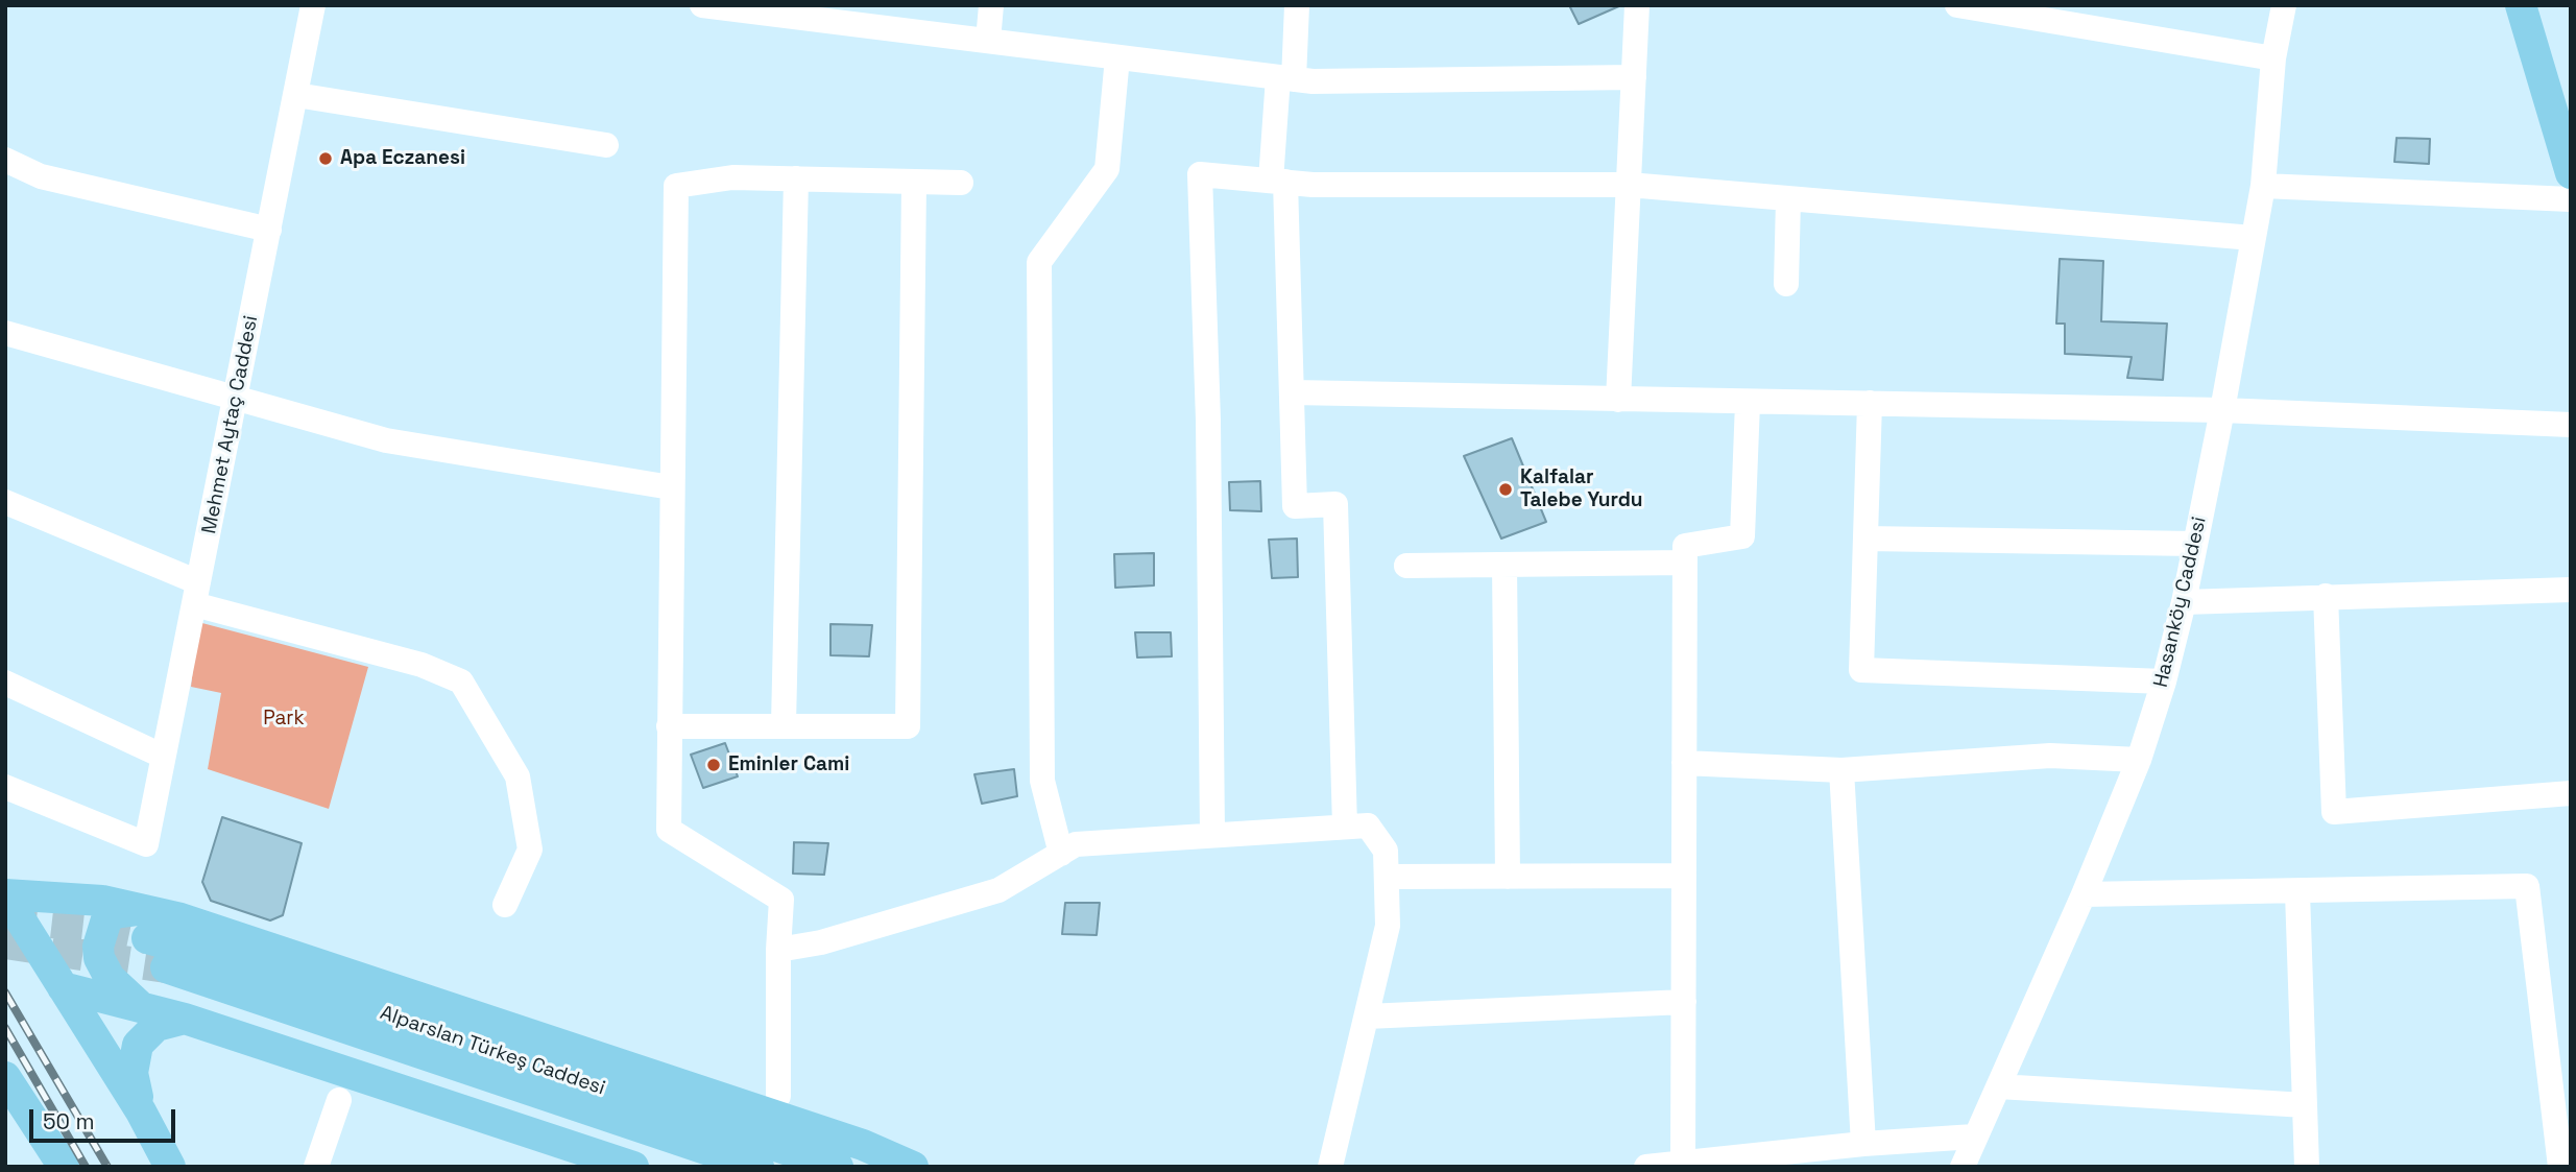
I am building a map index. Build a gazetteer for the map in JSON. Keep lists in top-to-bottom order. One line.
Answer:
{"streets":{"main road":["Alparslan Türkeş Caddesi"],"street":["Mehmet Aytaç Caddesi","Hasanköy Caddesi"]},"parks":["Park"],"places":["Apa Eczanesi","Kalfalar Talebe Yurdu","Eminler Cami"],"scale_bar":"50 m"}
